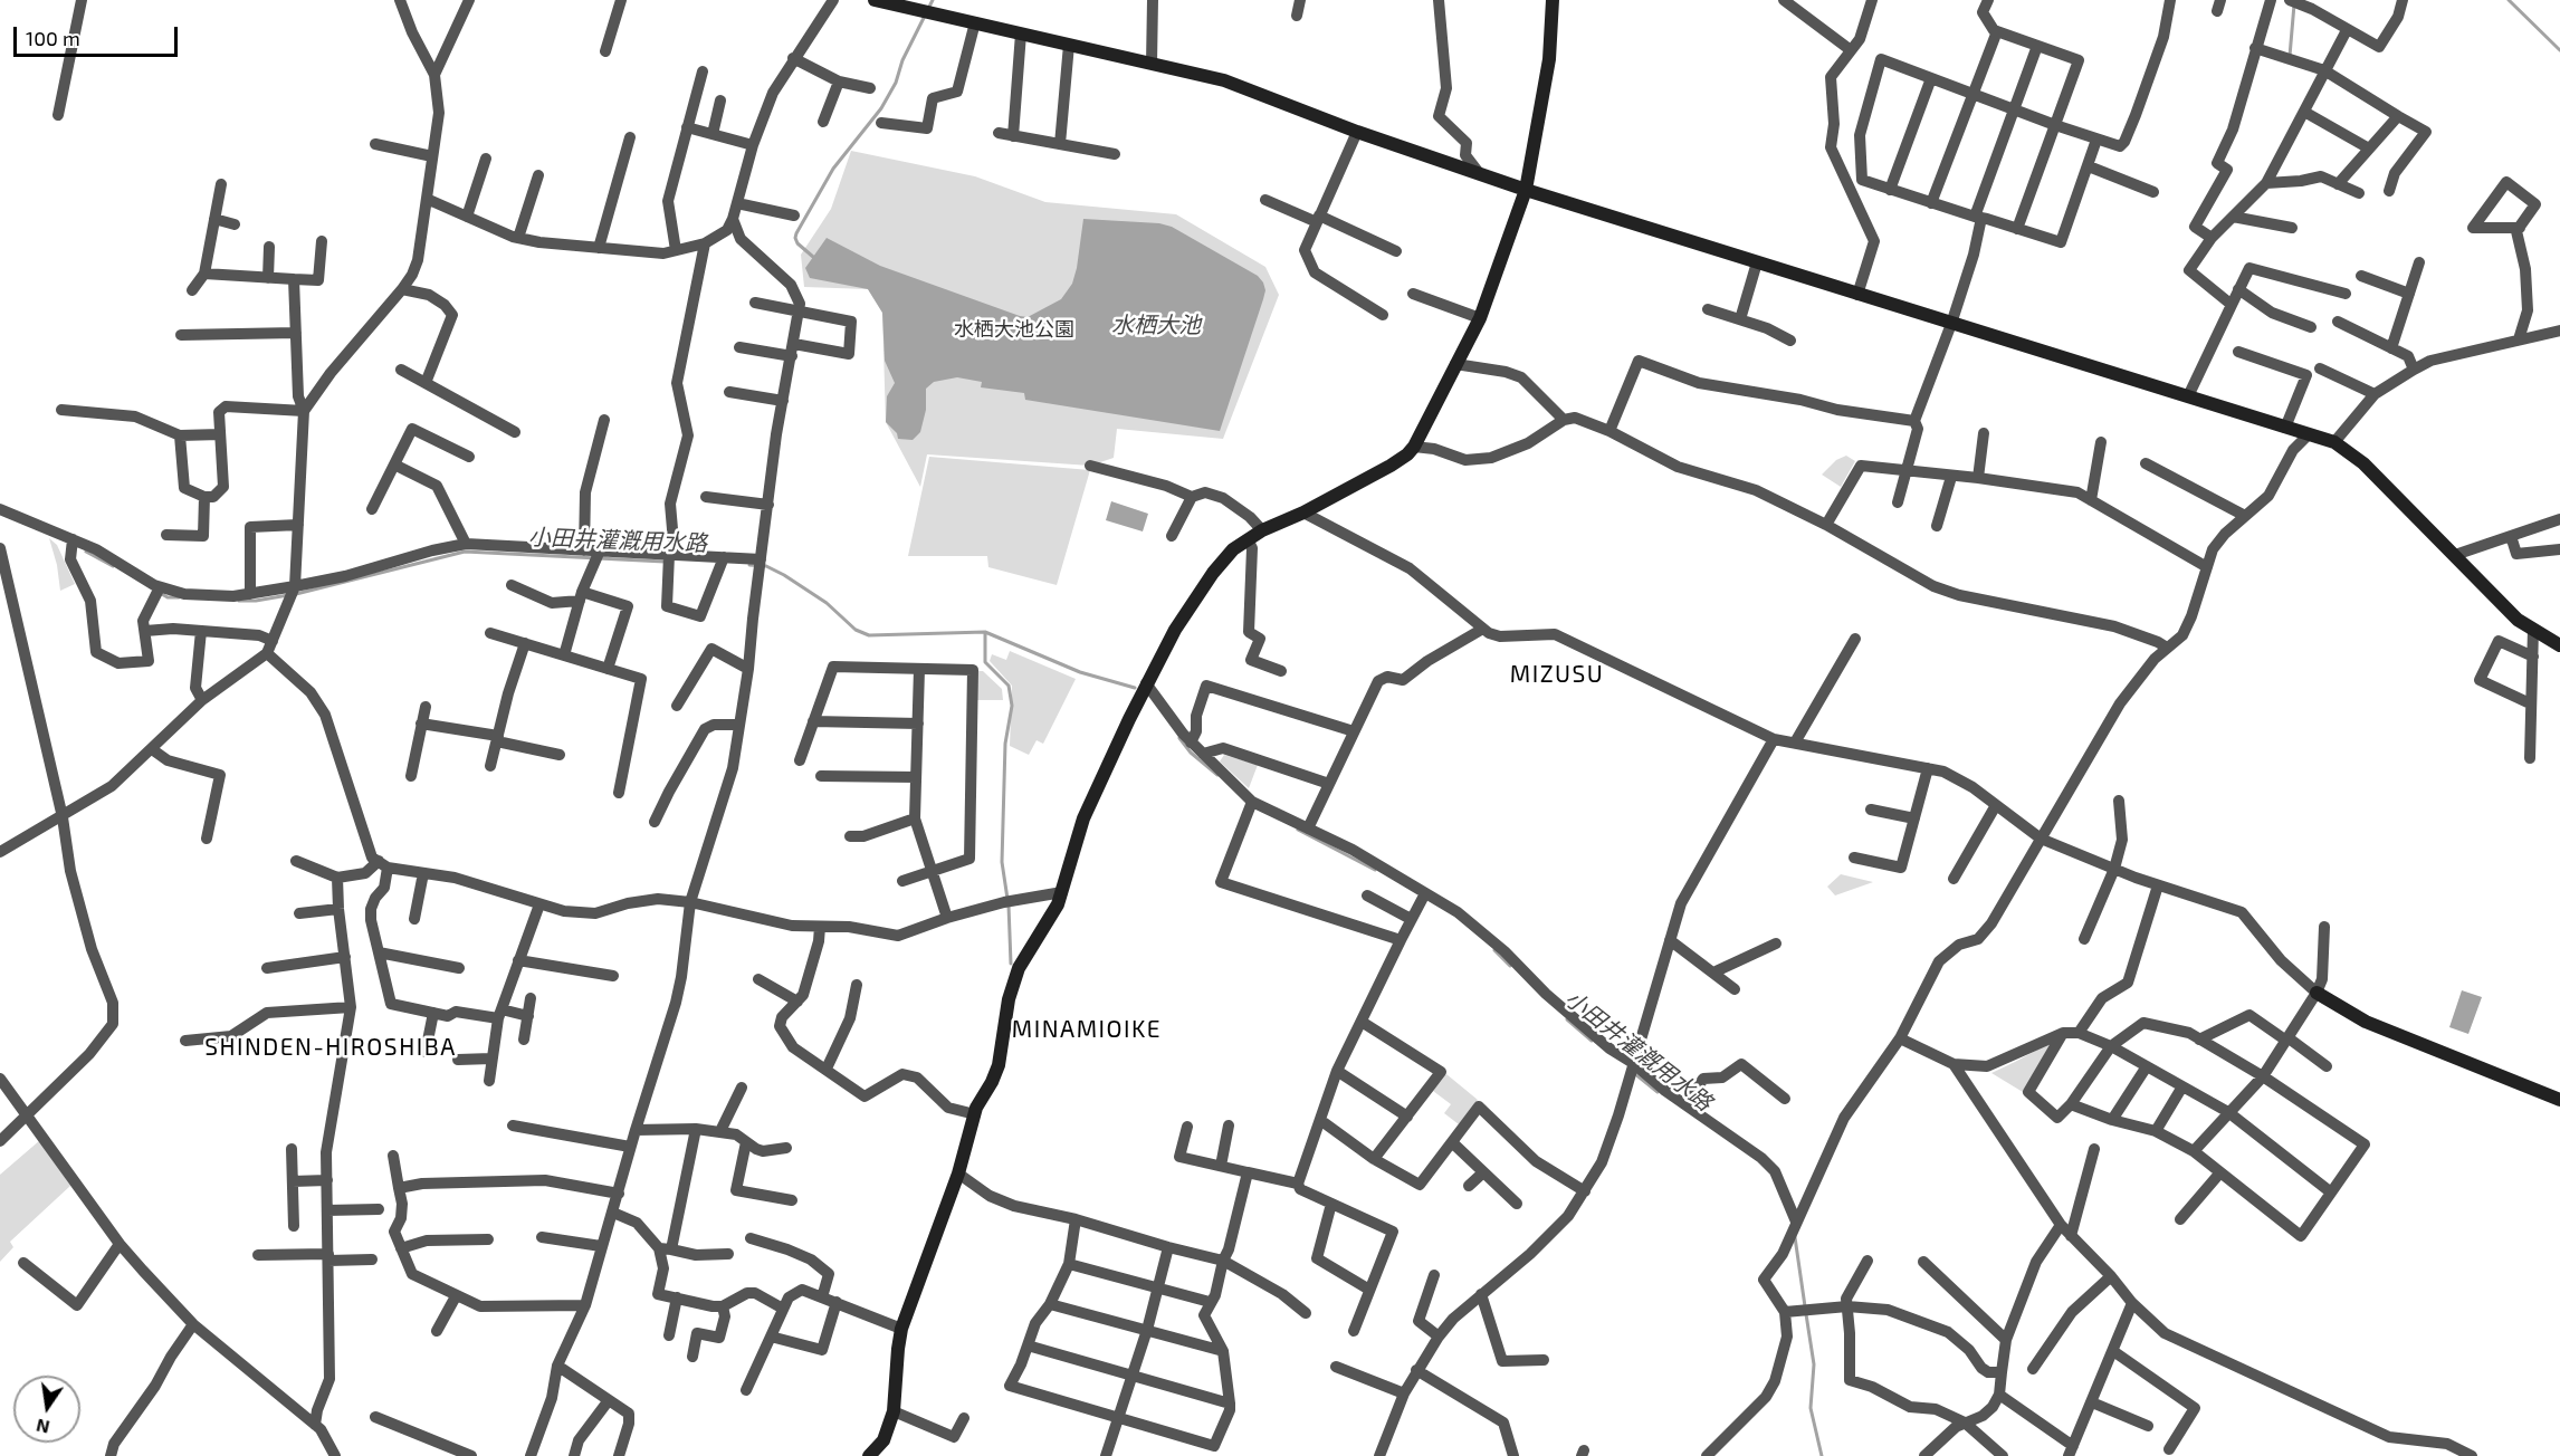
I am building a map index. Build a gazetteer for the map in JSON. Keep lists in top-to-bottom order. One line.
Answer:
{"districts":["MIZUSU","MINAMIOIKE","SHINDEN-HIROSHIBA"],"water":["水栖大池","小田井灌漑用水路"],"parks":["水栖大池公園"],"scale_bar":"100 m","north":"bottom"}
